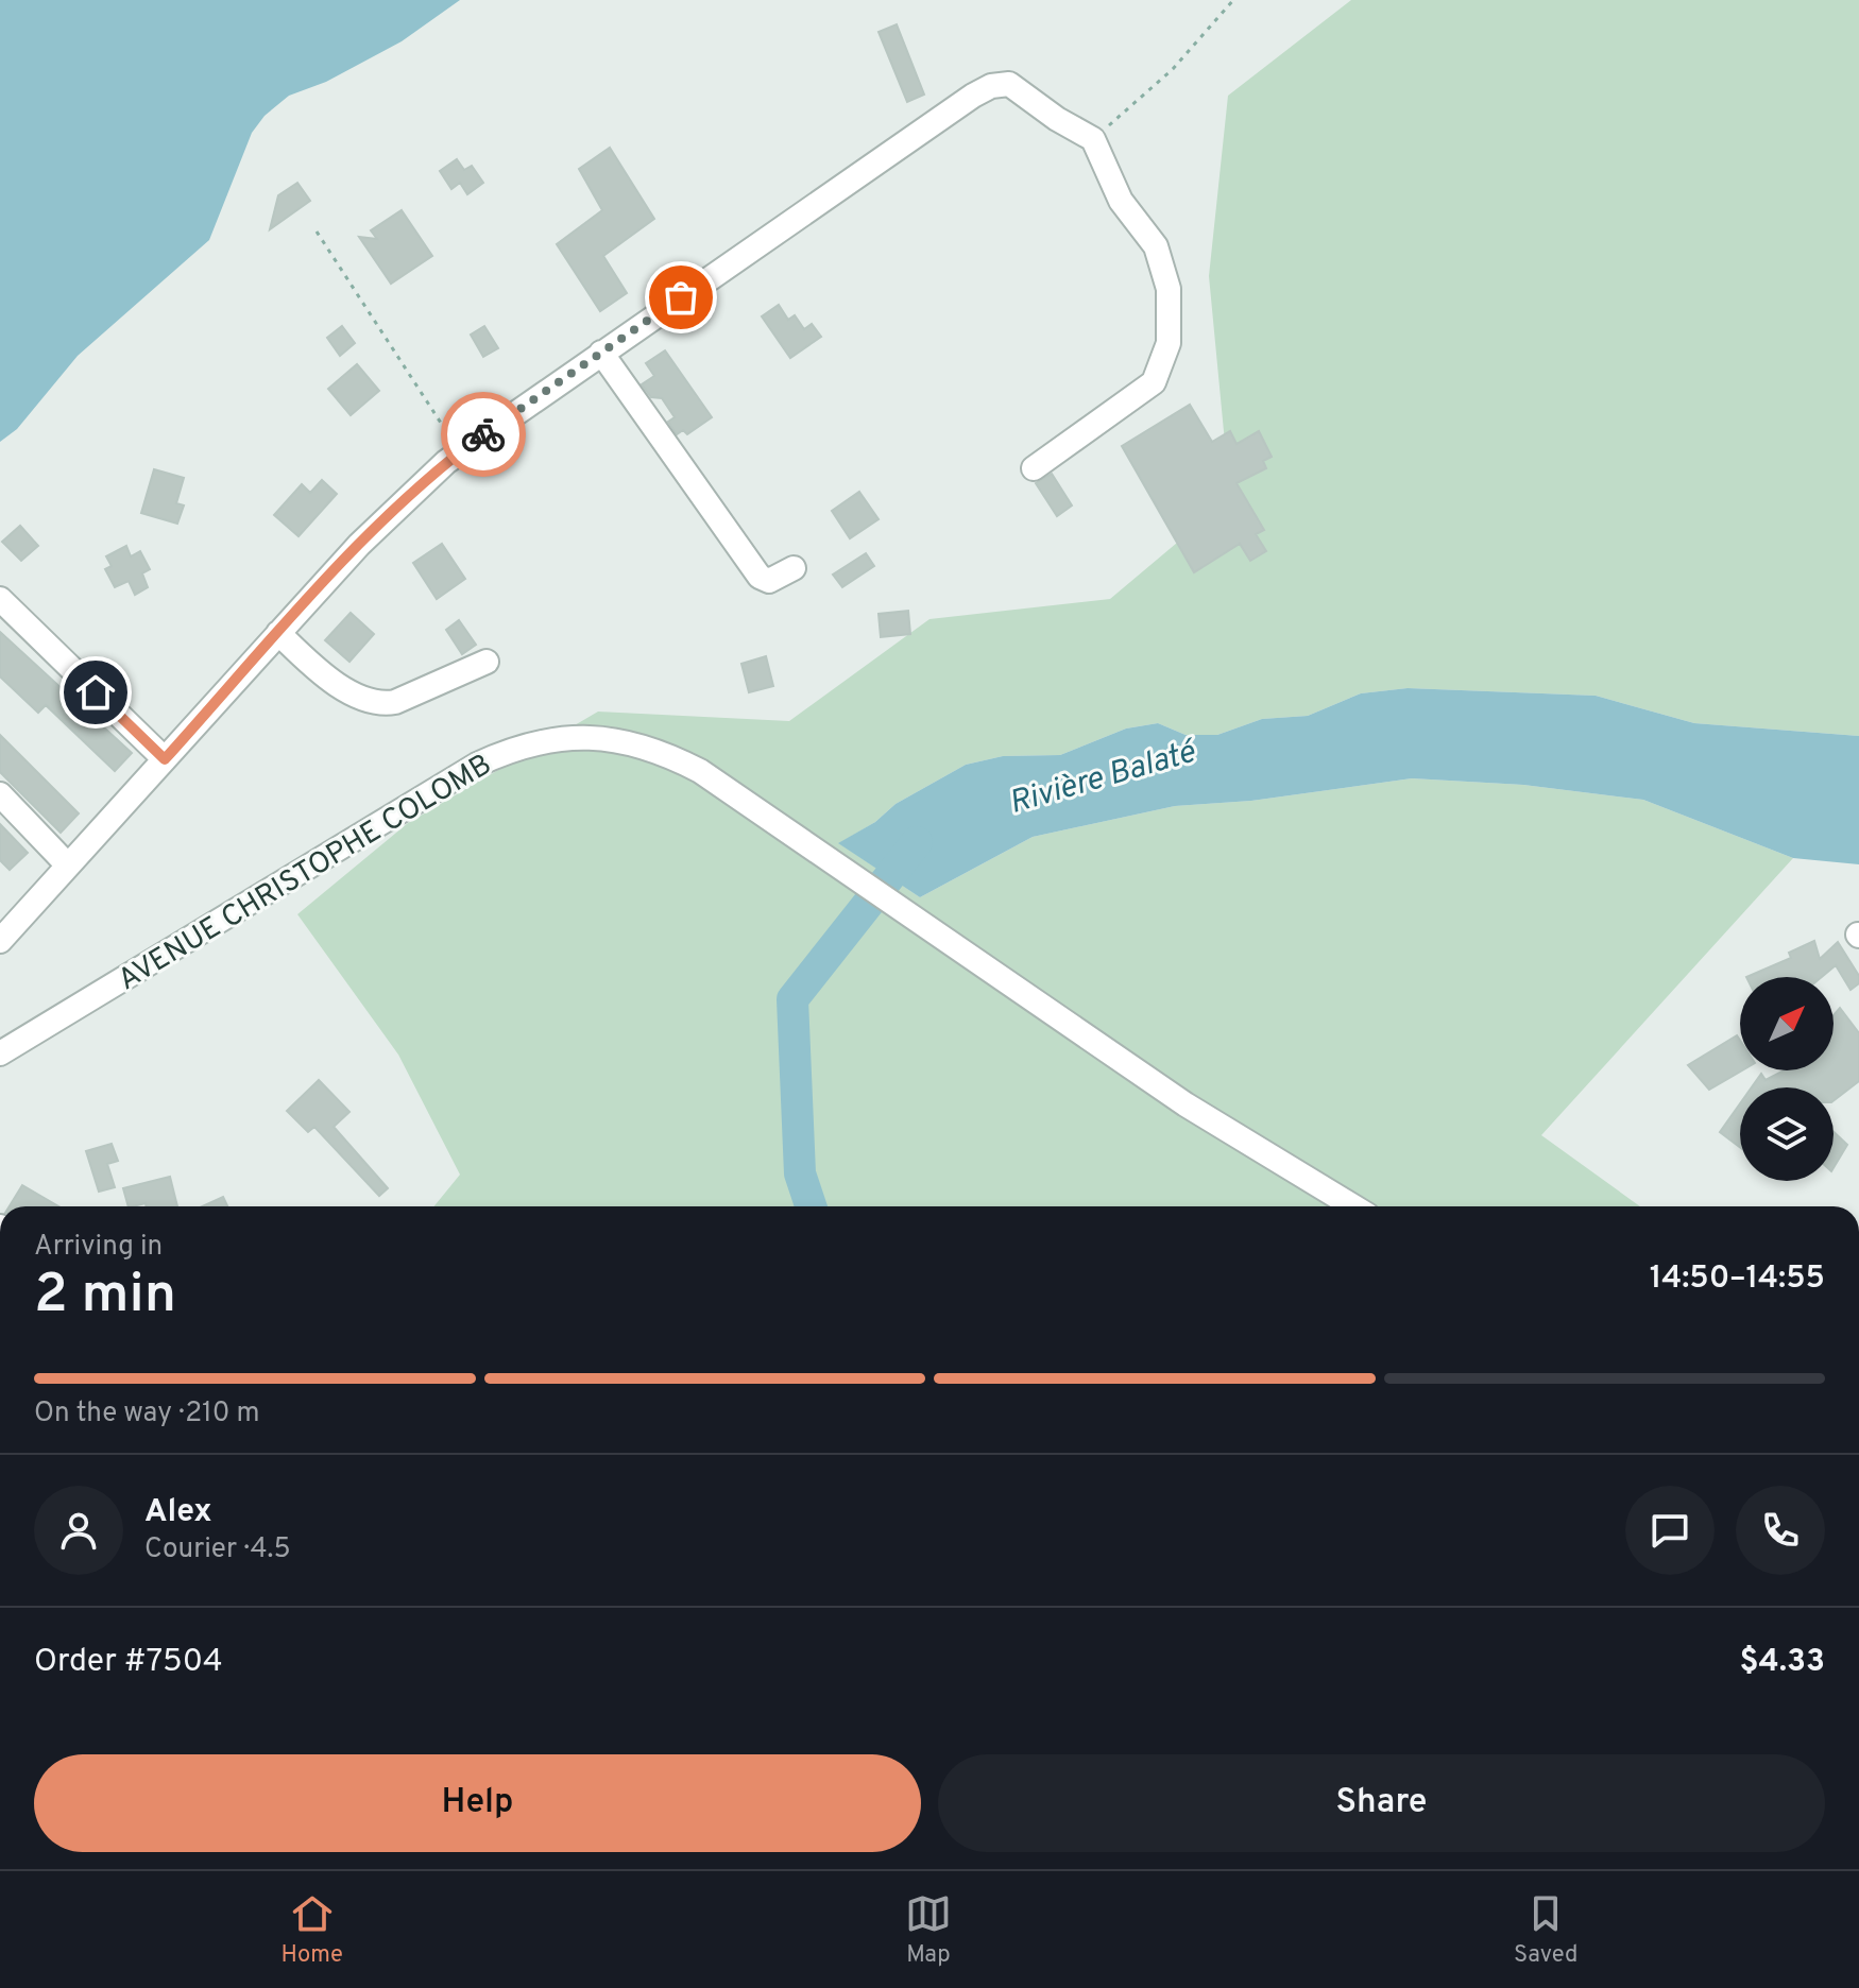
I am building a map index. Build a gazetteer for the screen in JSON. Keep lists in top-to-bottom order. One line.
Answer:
{"streets":{"street":["AVENUE CHRISTOPHE COLOMB"]},"water":["Rivière Balaté"],"north":"top right","page":{"heading":["2 min","Arriving in","14:50–14:55"],"panel":["Alex","Courier · 4.5","Order #7504","$4.33"],"bar":"On the way · 210 m","buttons":["Help","Share"],"tabs":["Home","Map","Saved"]}}
